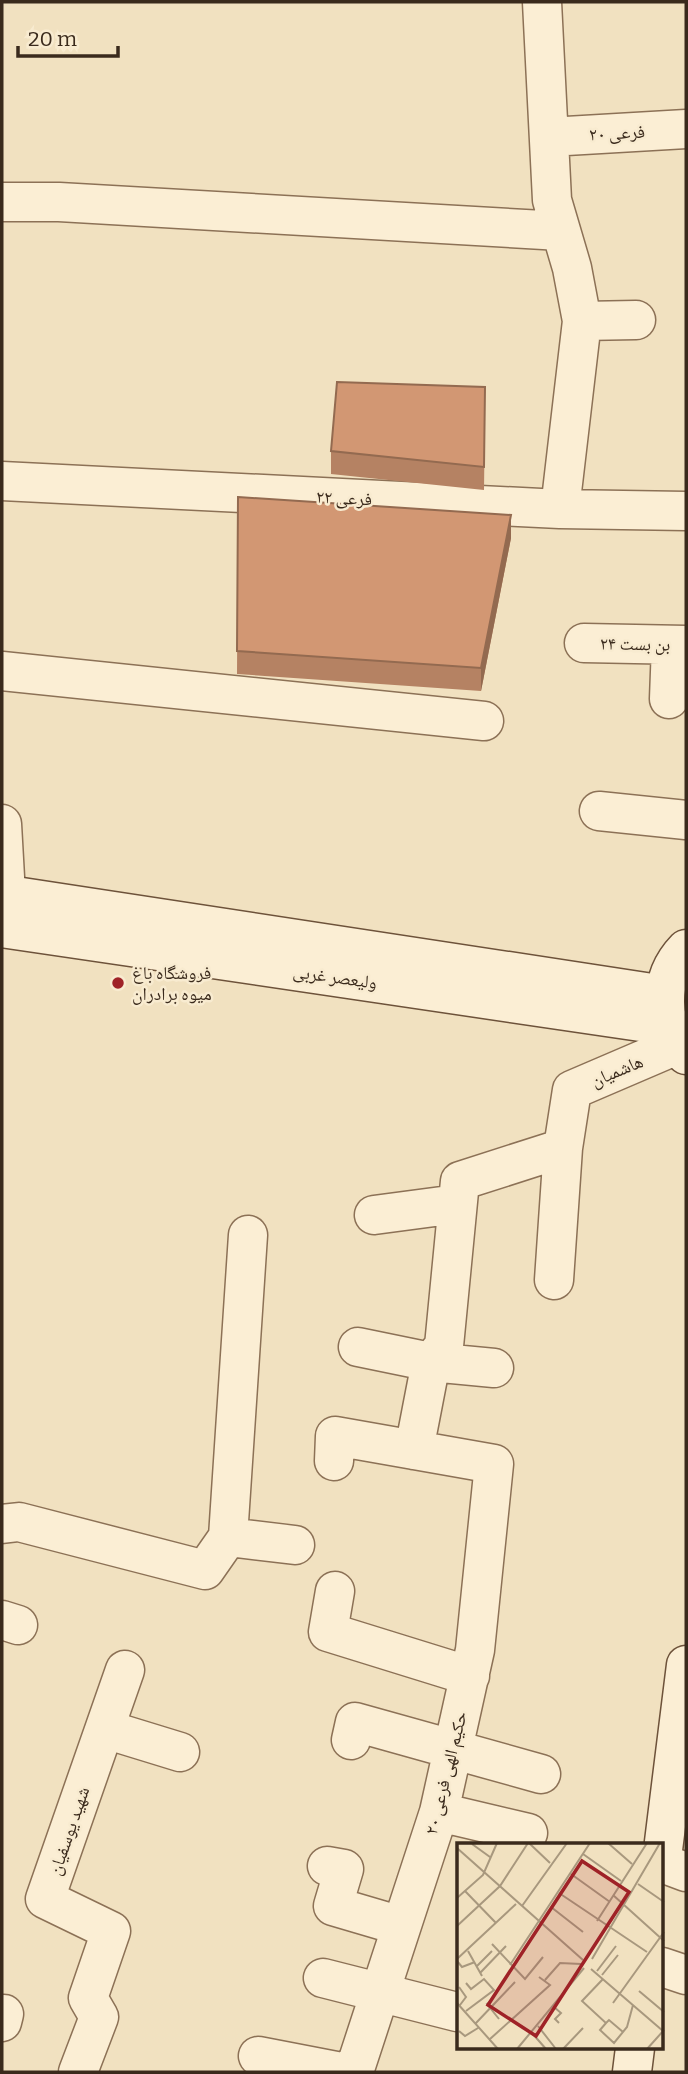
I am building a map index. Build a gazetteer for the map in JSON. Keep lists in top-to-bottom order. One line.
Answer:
{"streets":{"street":["فرعی ۲۰","فرعی ۲۲","بن بست ۲۴","ولیعصر غربی","هاشمیان","حکیم الهی فرعی ۲۰","شهید یوسفیان"]},"crossings":[["ولیعصر غربی","هاشمیان"]],"places":["فروشگاه باغ میوه برادران"],"scale_bar":"20 m"}
